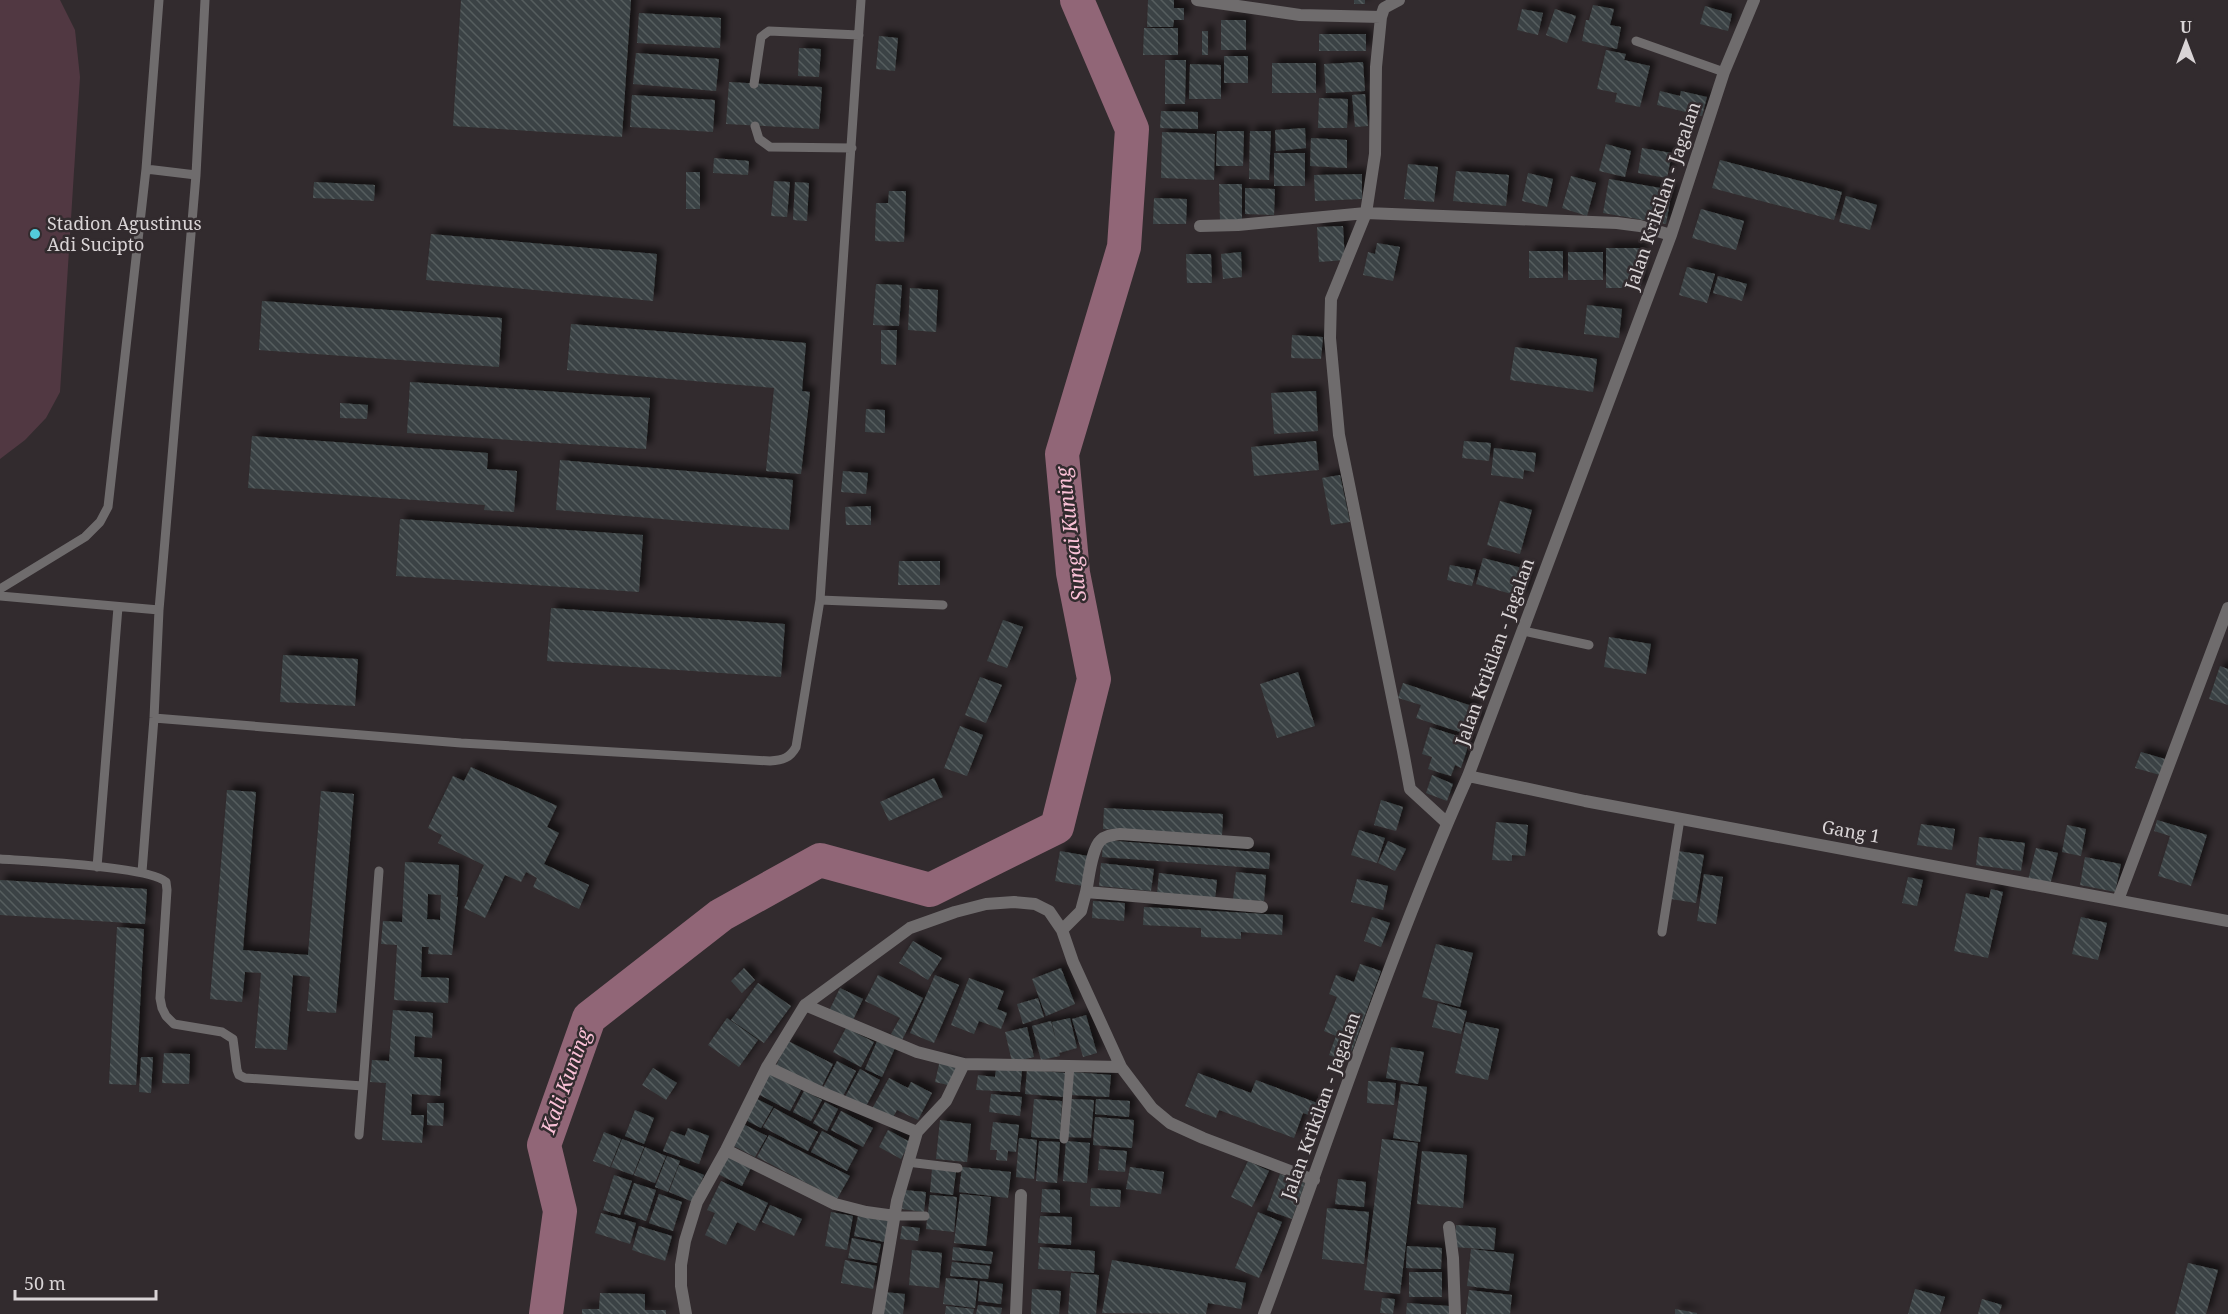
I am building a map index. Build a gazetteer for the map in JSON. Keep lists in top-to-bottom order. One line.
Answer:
{"streets":{"street":["Jalan Krikilan - Jagalan","Gang 1"]},"crossings":[["Jalan Krikilan - Jagalan","Gang 1"]],"water":["Sungai Kuning","Kali Kuning"],"places":["Stadion Agustinus Adi Sucipto"],"scale_bar":"50 m","north":"top"}
